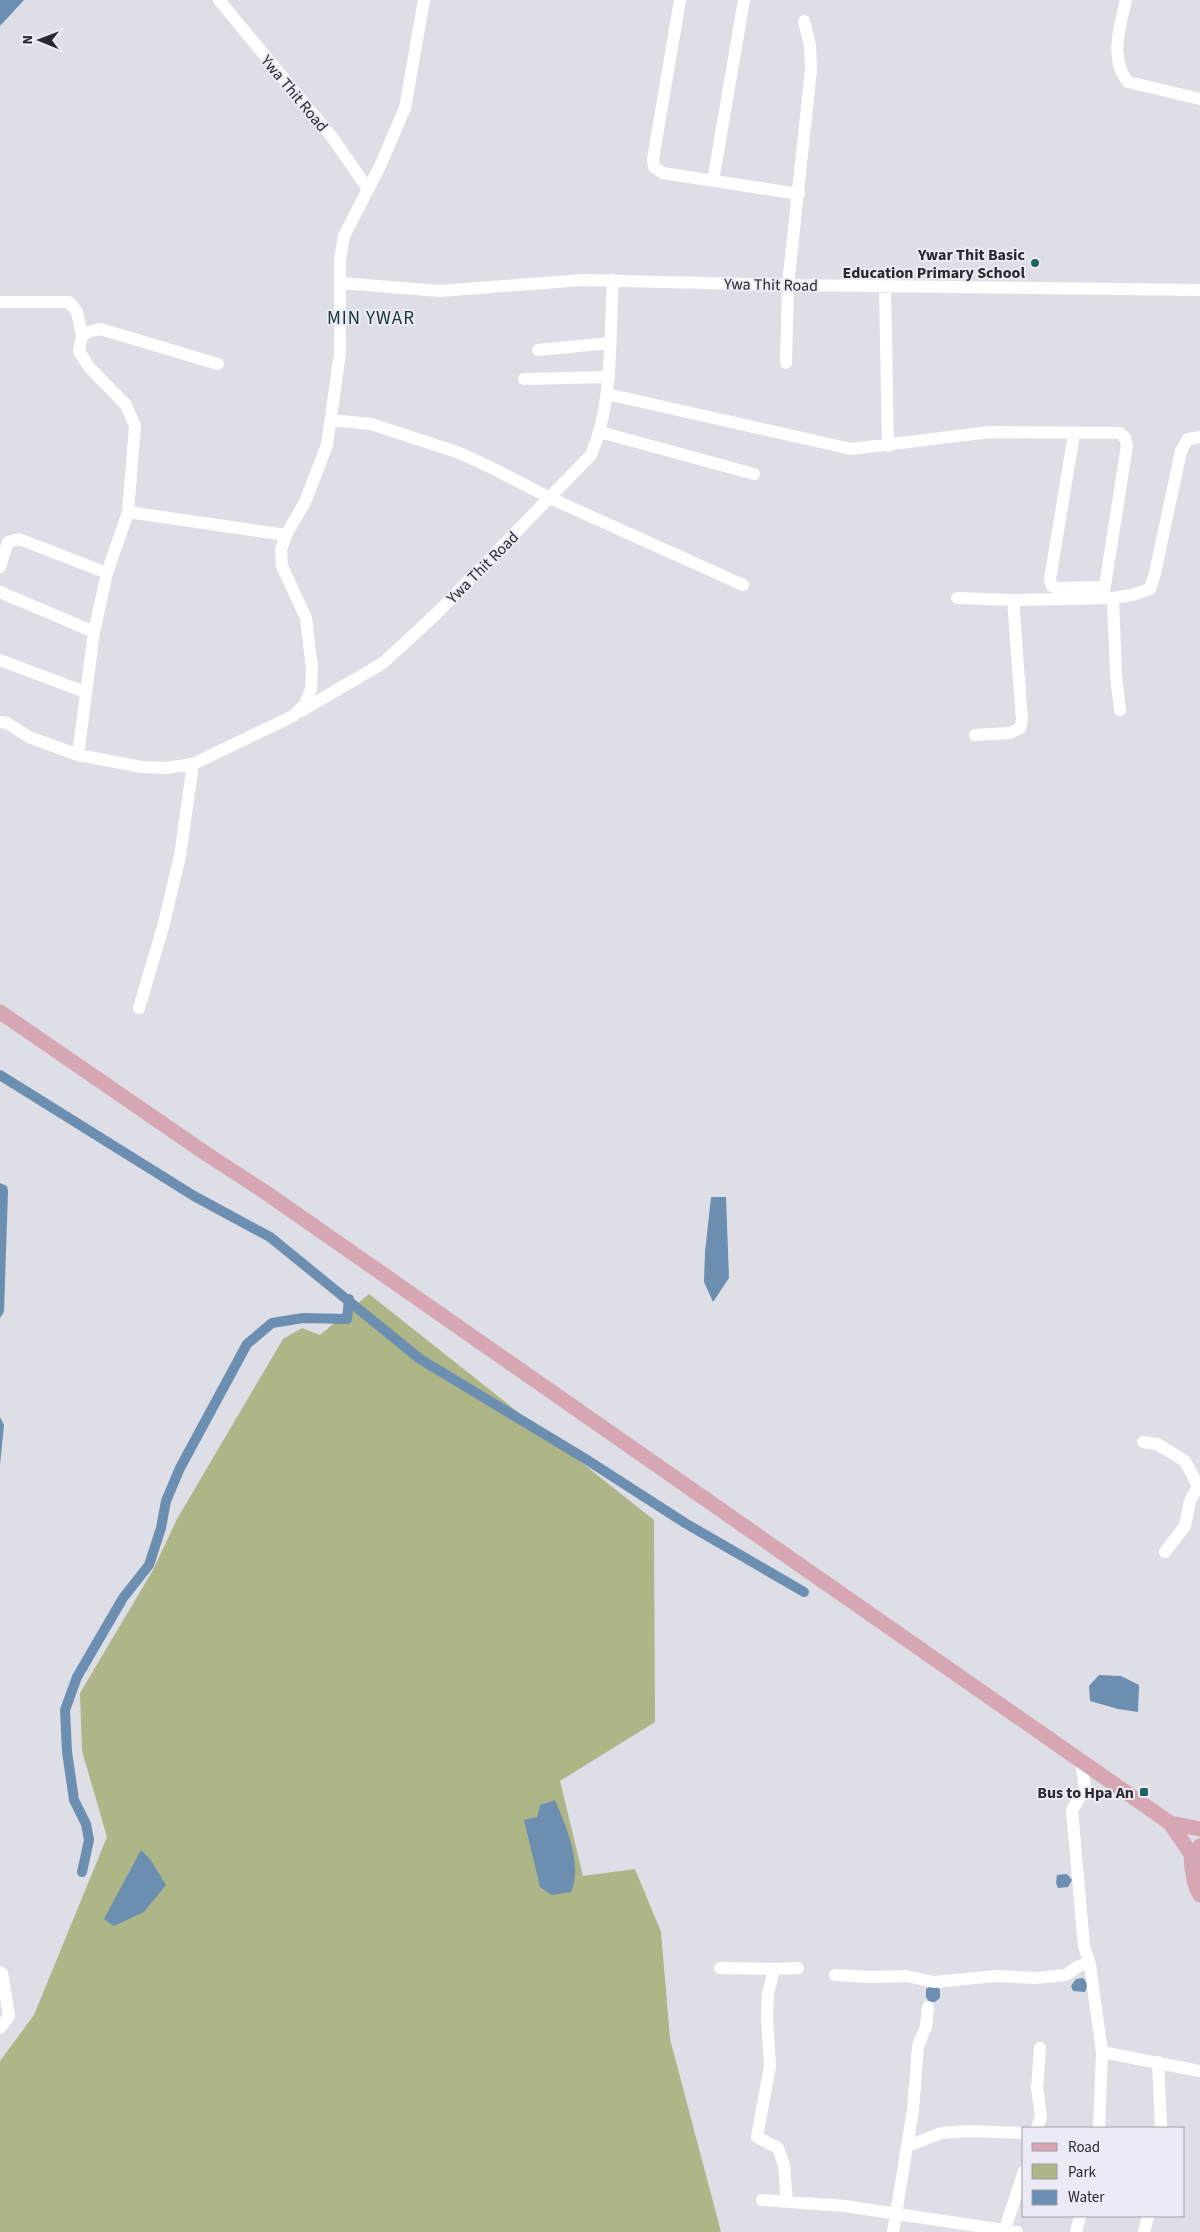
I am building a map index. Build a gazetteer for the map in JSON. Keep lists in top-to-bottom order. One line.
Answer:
{"streets":{"street":["Ywa Thit Road"]},"districts":["MIN YWAR"],"places":{"other":["Ywar Thit Basic Education Primary School"],"transit":["Bus to Hpa An"]},"legend":["Road","Park","Water"],"north":"left"}
